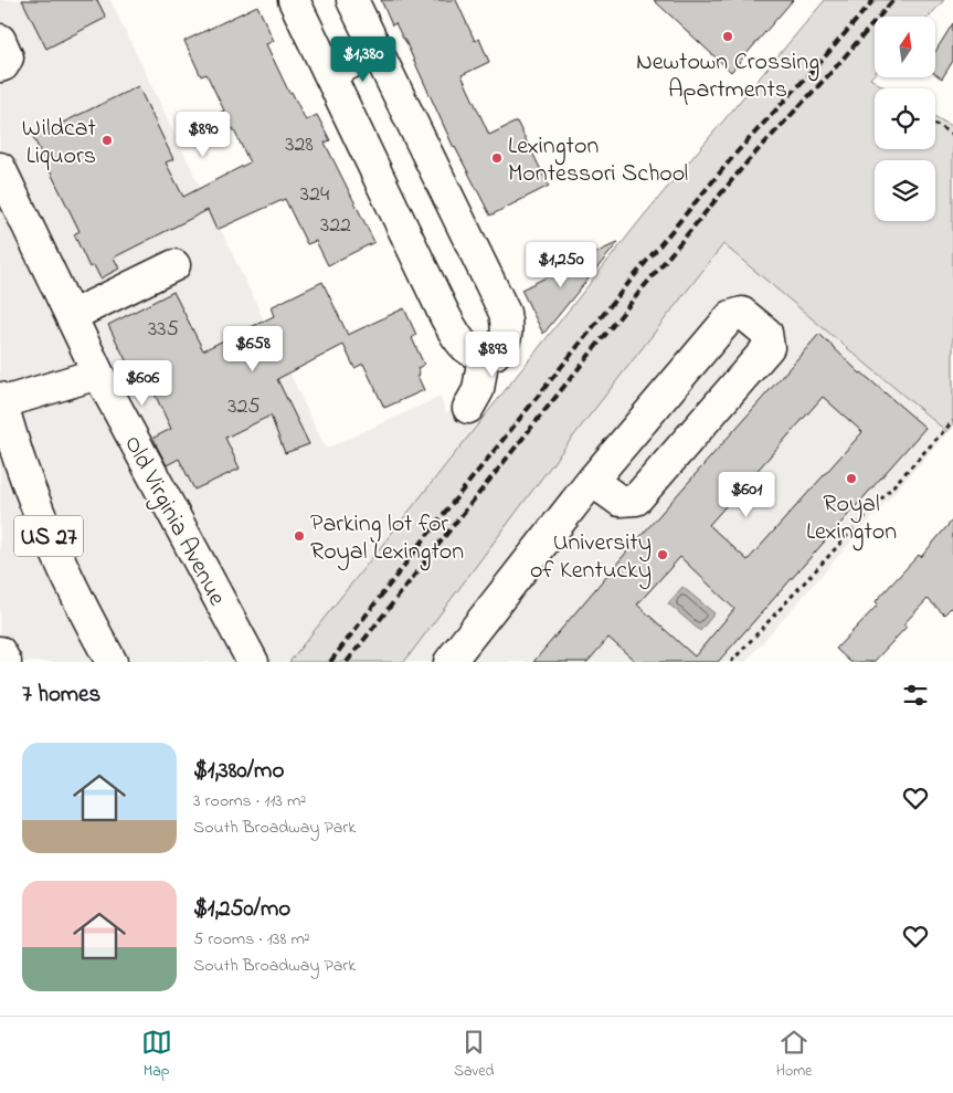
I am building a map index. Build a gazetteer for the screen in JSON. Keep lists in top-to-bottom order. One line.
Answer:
{"streets":{"street":["Old Virginia Avenue","US 27"]},"places":["Newtown Crossing Apartments","Wildcat Liquors","Lexington Montessori School","Royal Lexington","Parking lot for Royal Lexington","University of Kentucky"],"house_numbers":["328","324","322","335","325"],"north":"top","page":{"price":["$1,380","$890","$1,250","$658","$893","$606","$601"],"heading":"7 homes","list":[{"name":"$1,380/mo","note":"3 rooms · 113 m² · South Broadway Park"},{"name":"$1,250/mo","note":"5 rooms · 138 m² · South Broadway Park"}],"tabs":["Map","Saved","Home"]}}
